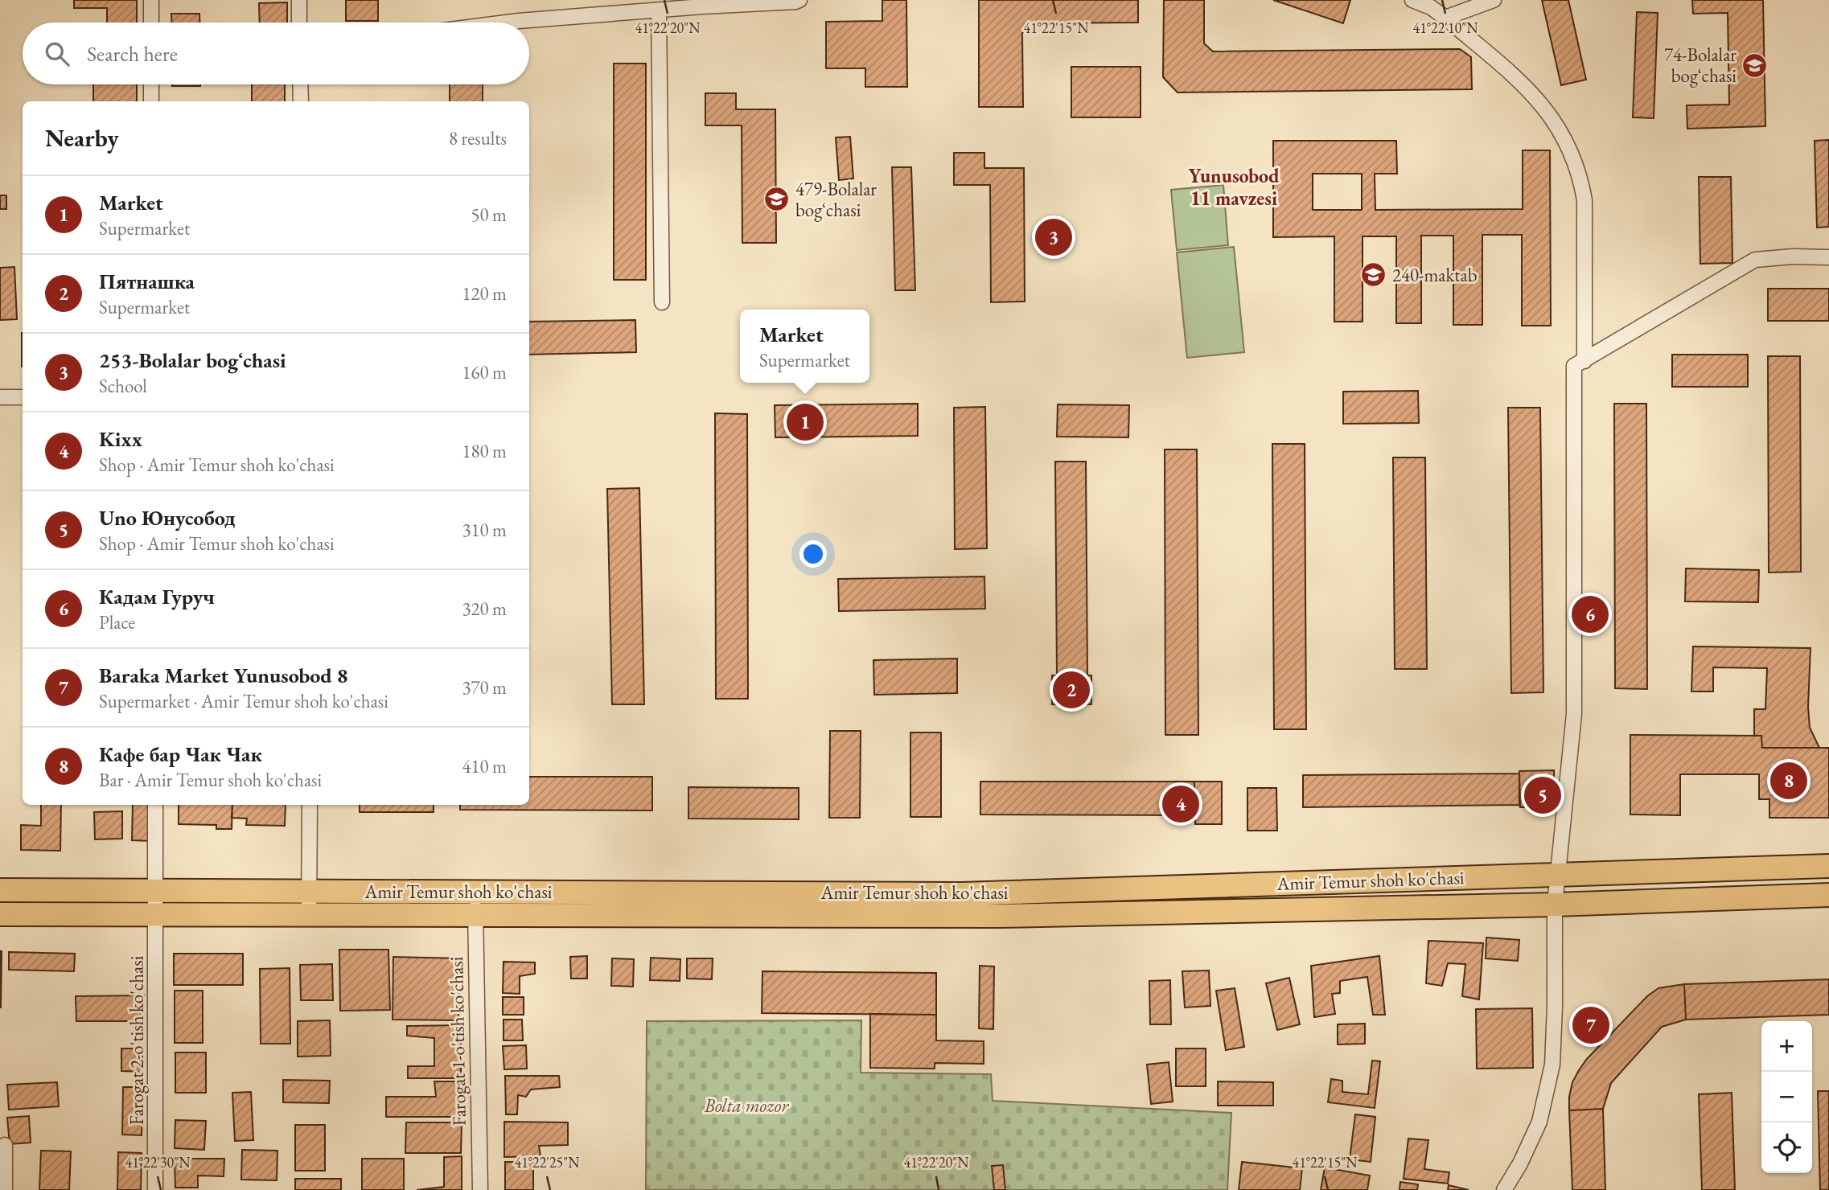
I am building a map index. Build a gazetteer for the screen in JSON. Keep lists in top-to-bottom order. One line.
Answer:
{"streets":{"main road":["Amir Temur shoh ko'chasi"],"street":["Farogat 2-o'tish ko'chasi","Farogat 1-o'tish ko'chasi"]},"crossings":[["Amir Temur shoh ko'chasi","Farogat 2-o'tish ko'chasi"],["Amir Temur shoh ko'chasi","Farogat 1-o'tish ko'chasi"]],"districts":["Yunusobod 11 mavzesi"],"parks":["Bolta mozor"],"places":{"school or university":["74-Bolalar bogʻchasi","479-Bolalar bogʻchasi","240-maktab"]},"page":{"search":"Search here","heading":["Nearby","8 results"],"list":[{"mark":"1","name":"Market","note":"Supermarket","value":"50 m"},{"mark":"2","name":"Пятнашка","note":"Supermarket","value":"120 m"},{"mark":"3","name":"253-Bolalar bogʻchasi","note":"School","value":"160 m"},{"mark":"4","name":"Kixx","note":"Shop · Amir Temur shoh ko'chasi","value":"180 m"},{"mark":"5","name":"Uno Юнусобод","note":"Shop · Amir Temur shoh ko'chasi","value":"310 m"},{"mark":"6","name":"Кадам Гуруч","note":"Place","value":"320 m"},{"mark":"7","name":"Baraka Market Yunusobod 8","note":"Supermarket · Amir Temur shoh ko'chasi","value":"370 m"},{"mark":"8","name":"Кафе бар Чак Чак","note":"Bar · Amir Temur shoh ko'chasi","value":"410 m"}],"pins":["3","1","6","2","8","5","4","7"],"popup":["Market","Supermarket"],"map_buttons":["+","−"]},"coordinates":["41°22'20\"N","41°22'15\"N","41°22'10\"N","41°22'30\"N","41°22'25\"N"]}
